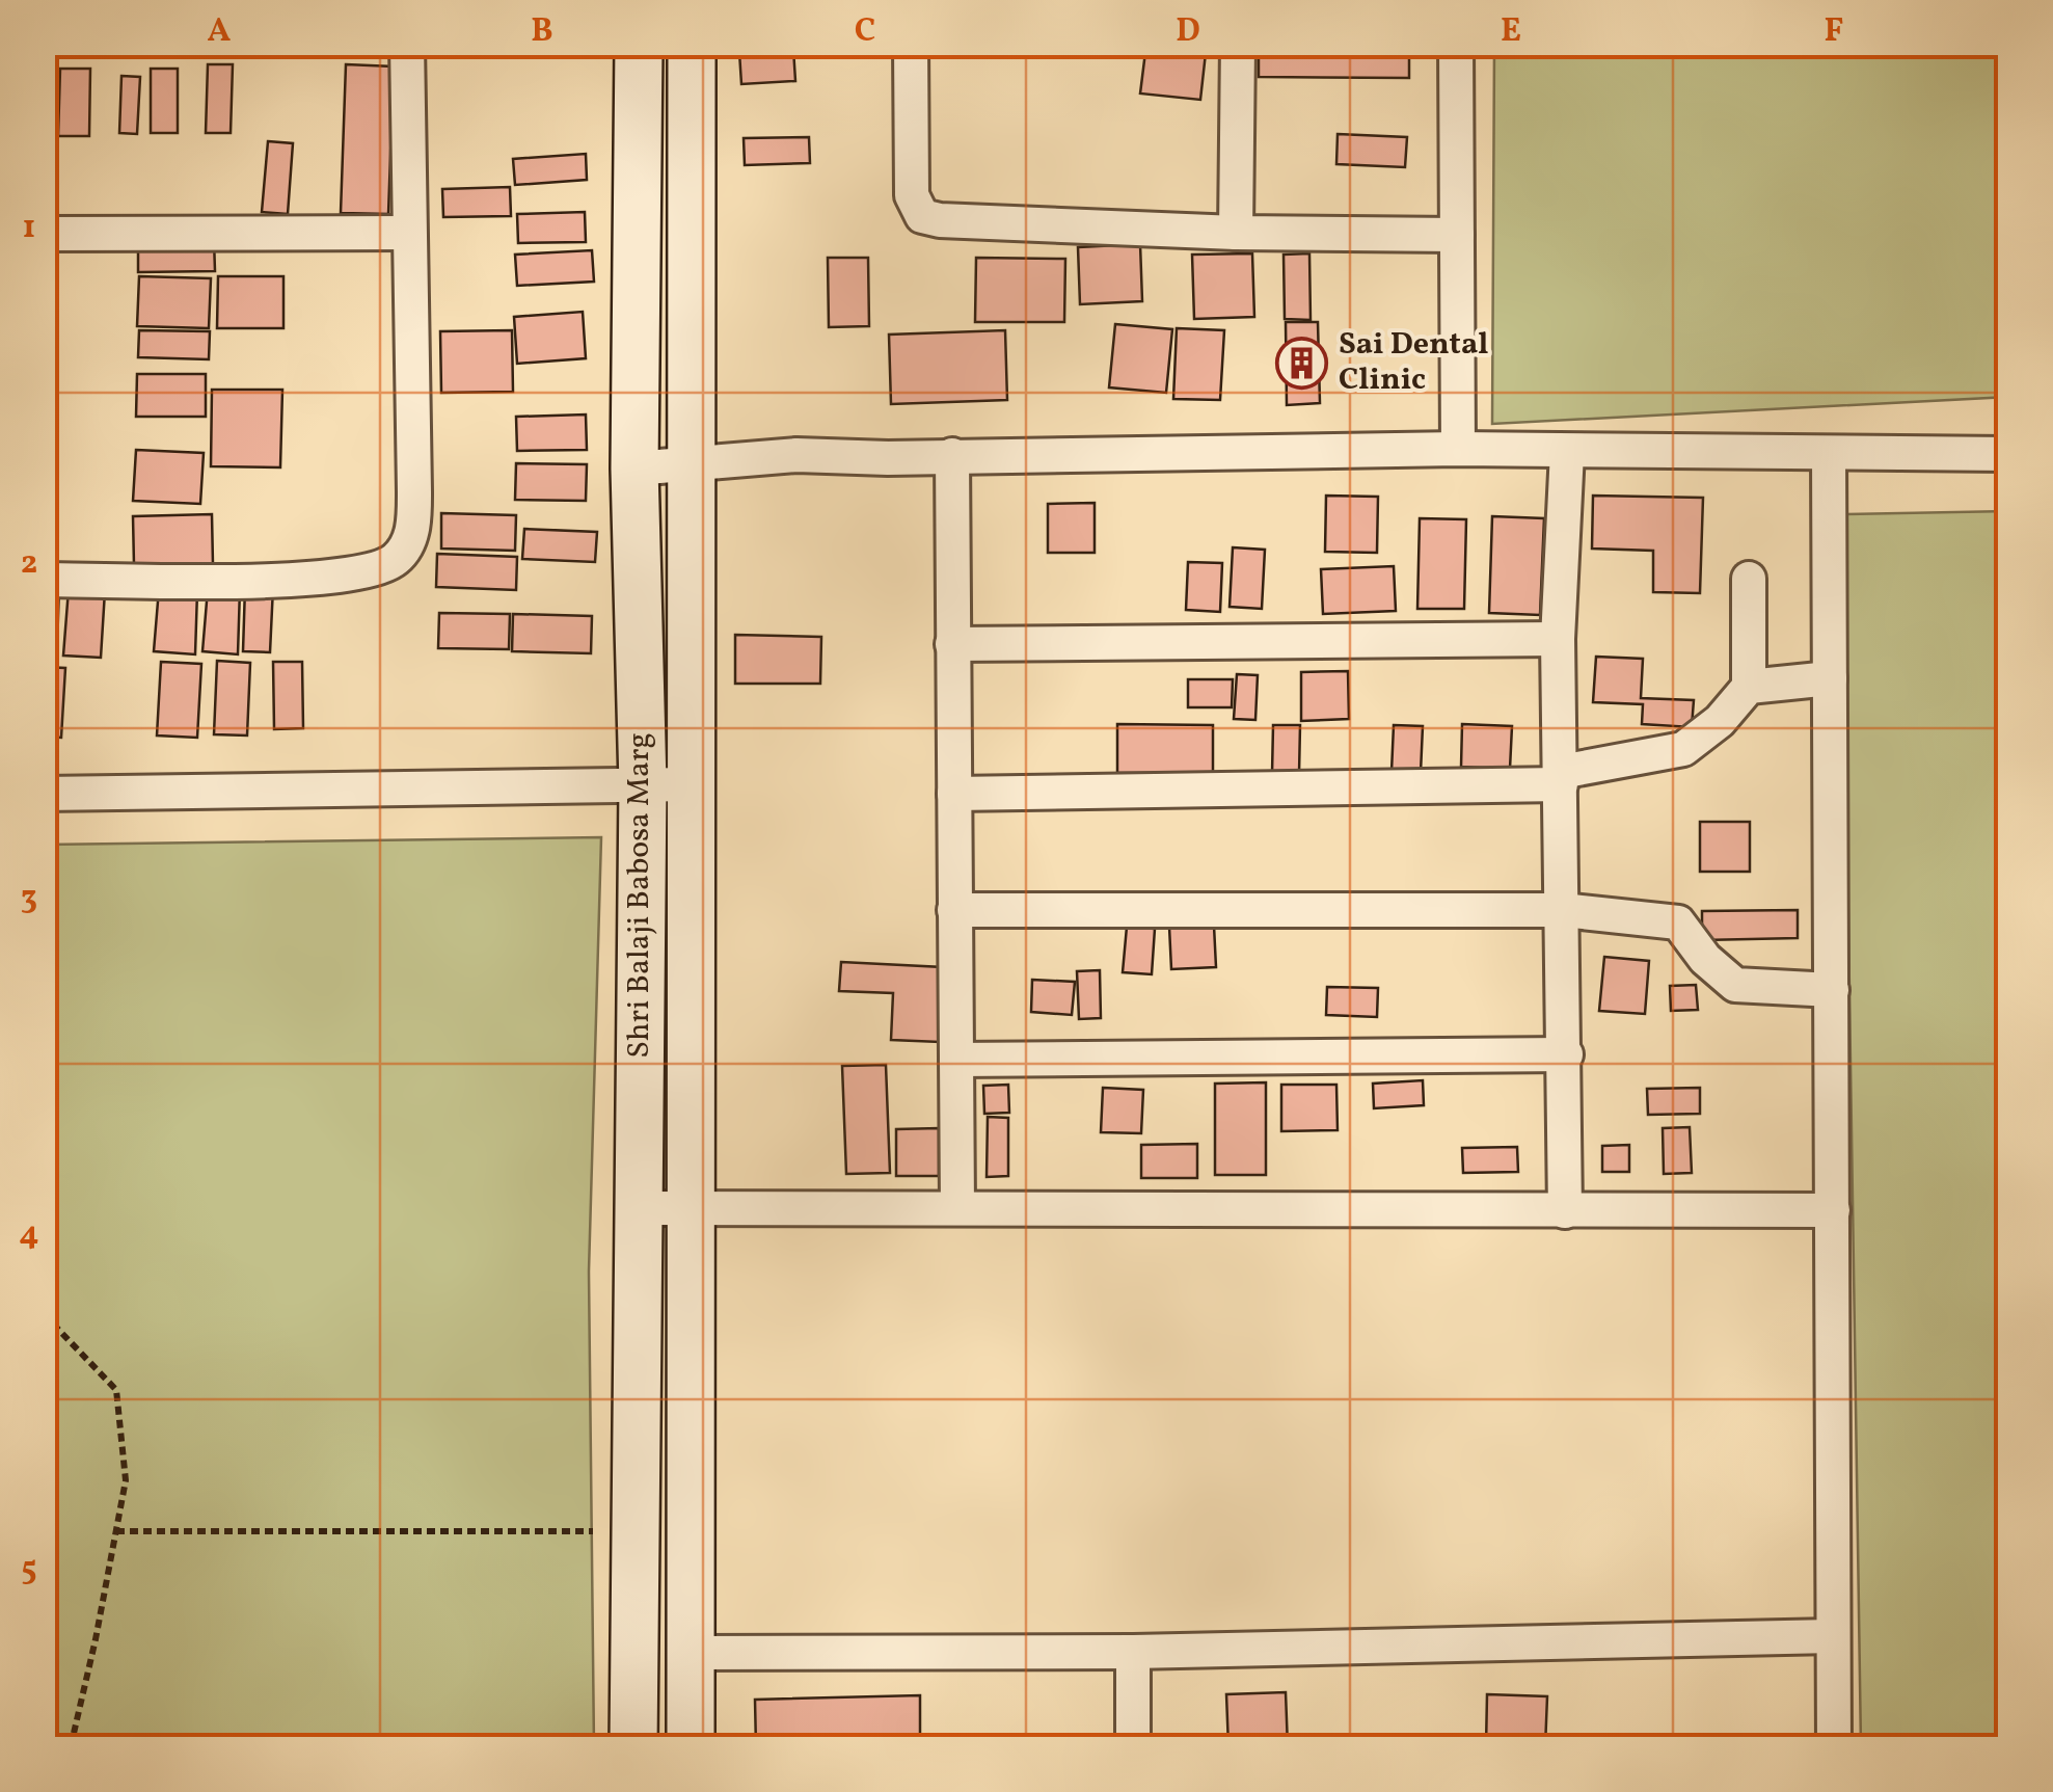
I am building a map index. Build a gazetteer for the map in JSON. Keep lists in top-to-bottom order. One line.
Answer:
{"streets":{"street":["Shri Balaji Babosa Marg"]},"places":{"building":["Sai Dental Clinic"]},"grid":{"columns":["A","B","C","D","E","F"],"rows":["1","2","3","4","5"]}}
